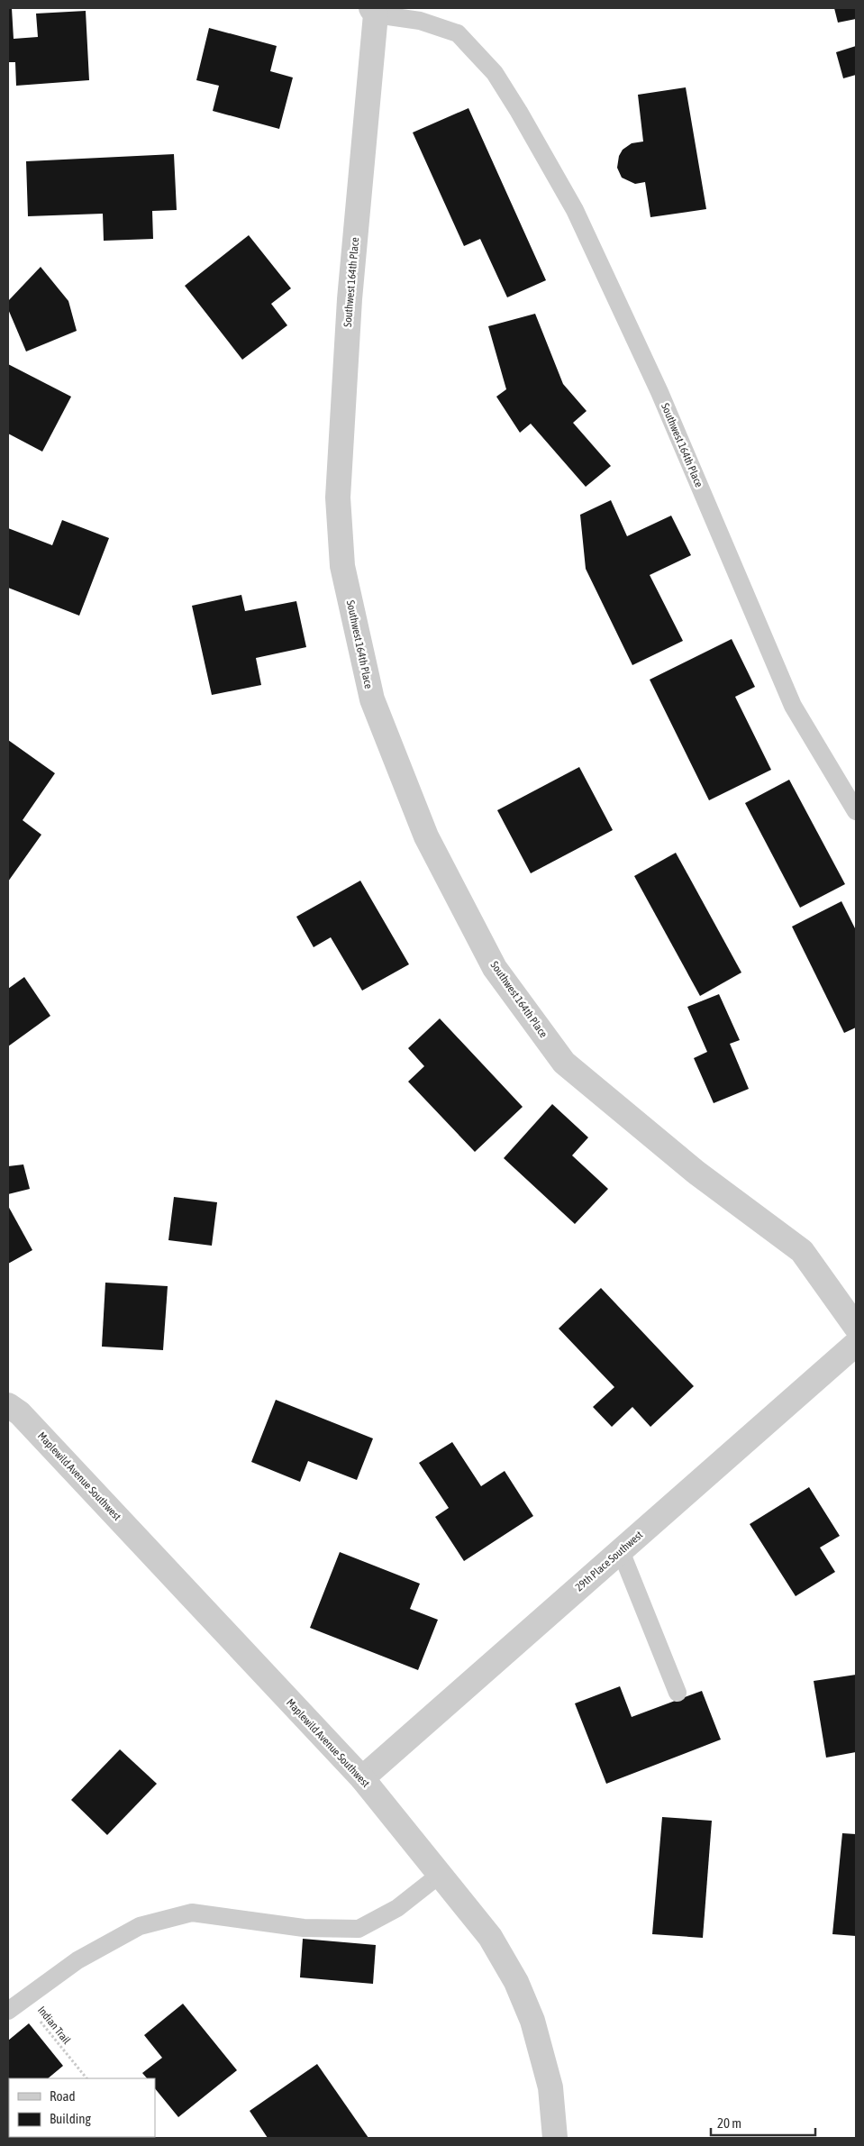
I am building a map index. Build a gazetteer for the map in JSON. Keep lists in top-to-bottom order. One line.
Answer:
{"streets":{"street":["Southwest 164th Place","Maplewild Avenue Southwest","29th Place Southwest"],"path":["Indian Trail"]},"crossings":[["Maplewild Avenue Southwest","29th Place Southwest"]],"legend":["Road","Building"],"scale_bar":"20 m"}
